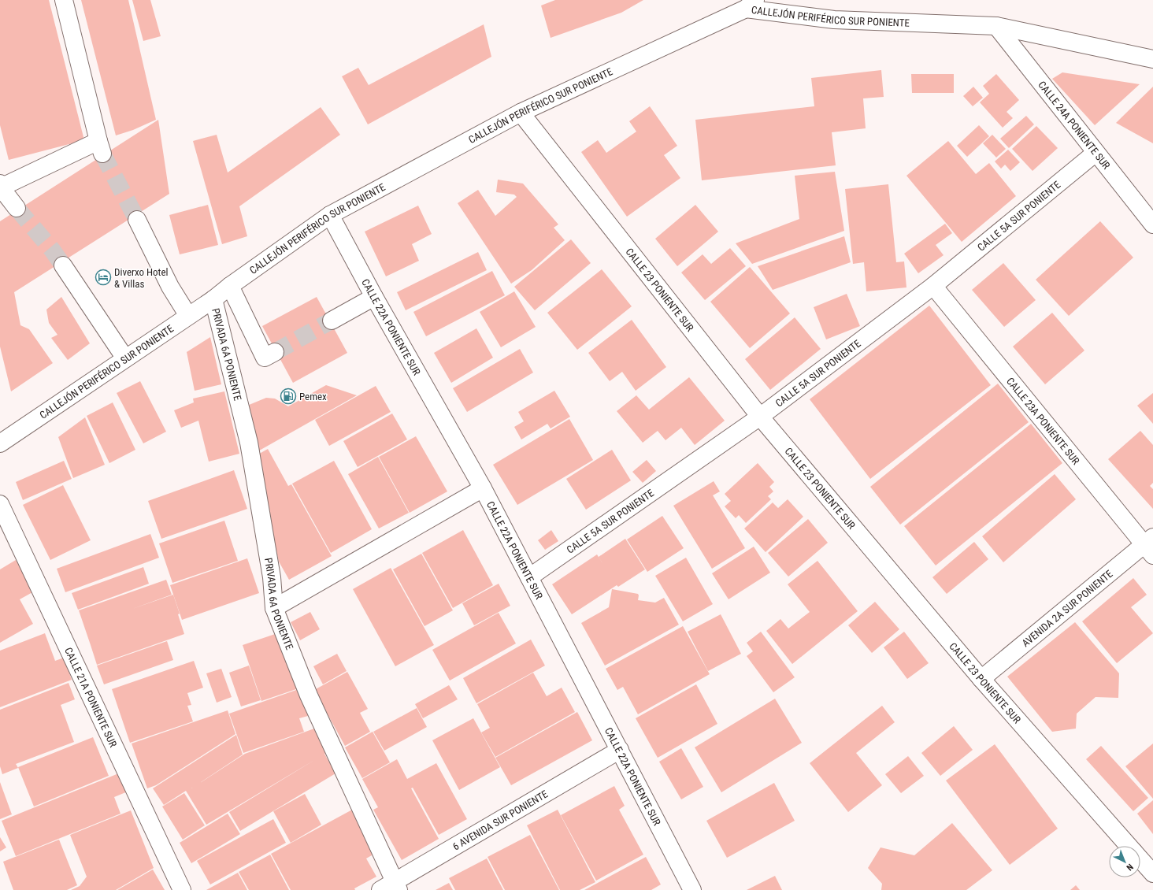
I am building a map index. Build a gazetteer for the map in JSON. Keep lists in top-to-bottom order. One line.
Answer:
{"streets":{"street":["CALLEJÓN PERIFÉRICO SUR PONIENTE","CALLE 24A PONIENTE SUR","CALLE 5A SUR PONIENTE","CALLE 23 PONIENTE SUR","CALLE 22A PONIENTE SUR","PRIVADA 6A PONIENTE","CALLE 23A PONIENTE SUR","AVENIDA 2A SUR PONIENTE","CALLE 21A PONIENTE SUR","6 AVENIDA SUR PONIENTE"]},"crossings":[["CALLEJÓN PERIFÉRICO SUR PONIENTE","CALLE 24A PONIENTE SUR"],["CALLEJÓN PERIFÉRICO SUR PONIENTE","CALLE 23 PONIENTE SUR"],["CALLEJÓN PERIFÉRICO SUR PONIENTE","CALLE 22A PONIENTE SUR"],["CALLEJÓN PERIFÉRICO SUR PONIENTE","PRIVADA 6A PONIENTE"],["CALLE 24A PONIENTE SUR","CALLE 5A SUR PONIENTE"],["CALLE 5A SUR PONIENTE","CALLE 23 PONIENTE SUR"],["CALLE 5A SUR PONIENTE","CALLE 22A PONIENTE SUR"],["CALLE 5A SUR PONIENTE","CALLE 23A PONIENTE SUR"],["CALLE 23 PONIENTE SUR","AVENIDA 2A SUR PONIENTE"],["CALLE 22A PONIENTE SUR","6 AVENIDA SUR PONIENTE"],["PRIVADA 6A PONIENTE","6 AVENIDA SUR PONIENTE"],["CALLE 23A PONIENTE SUR","AVENIDA 2A SUR PONIENTE"]],"places":{"hotel":["Diverxo Hotel & Villas"],"fuel station":["Pemex"]},"north":"bottom right"}
